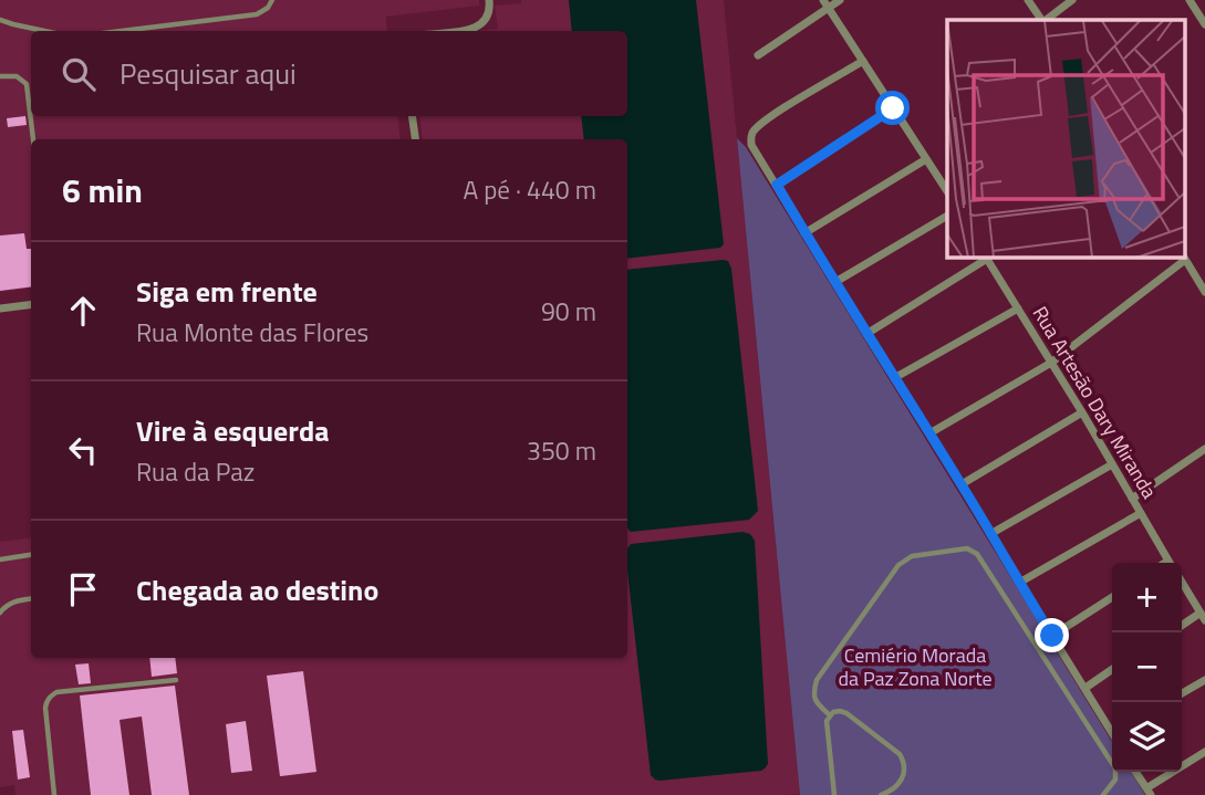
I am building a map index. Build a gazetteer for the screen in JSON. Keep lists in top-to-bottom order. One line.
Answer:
{"streets":{"street":["Rua Artesão Dary Miranda"]},"parks":["Cemiério Morada da Paz Zona Norte"],"page":{"search":"Pesquisar aqui","heading":["6 min","A pé · 440 m"],"list":[["Siga em frente","Rua Monte das Flores","90 m"],["Vire à esquerda","Rua da Paz","350 m"],"Chegada ao destino"],"map_buttons":["+","−"]}}
